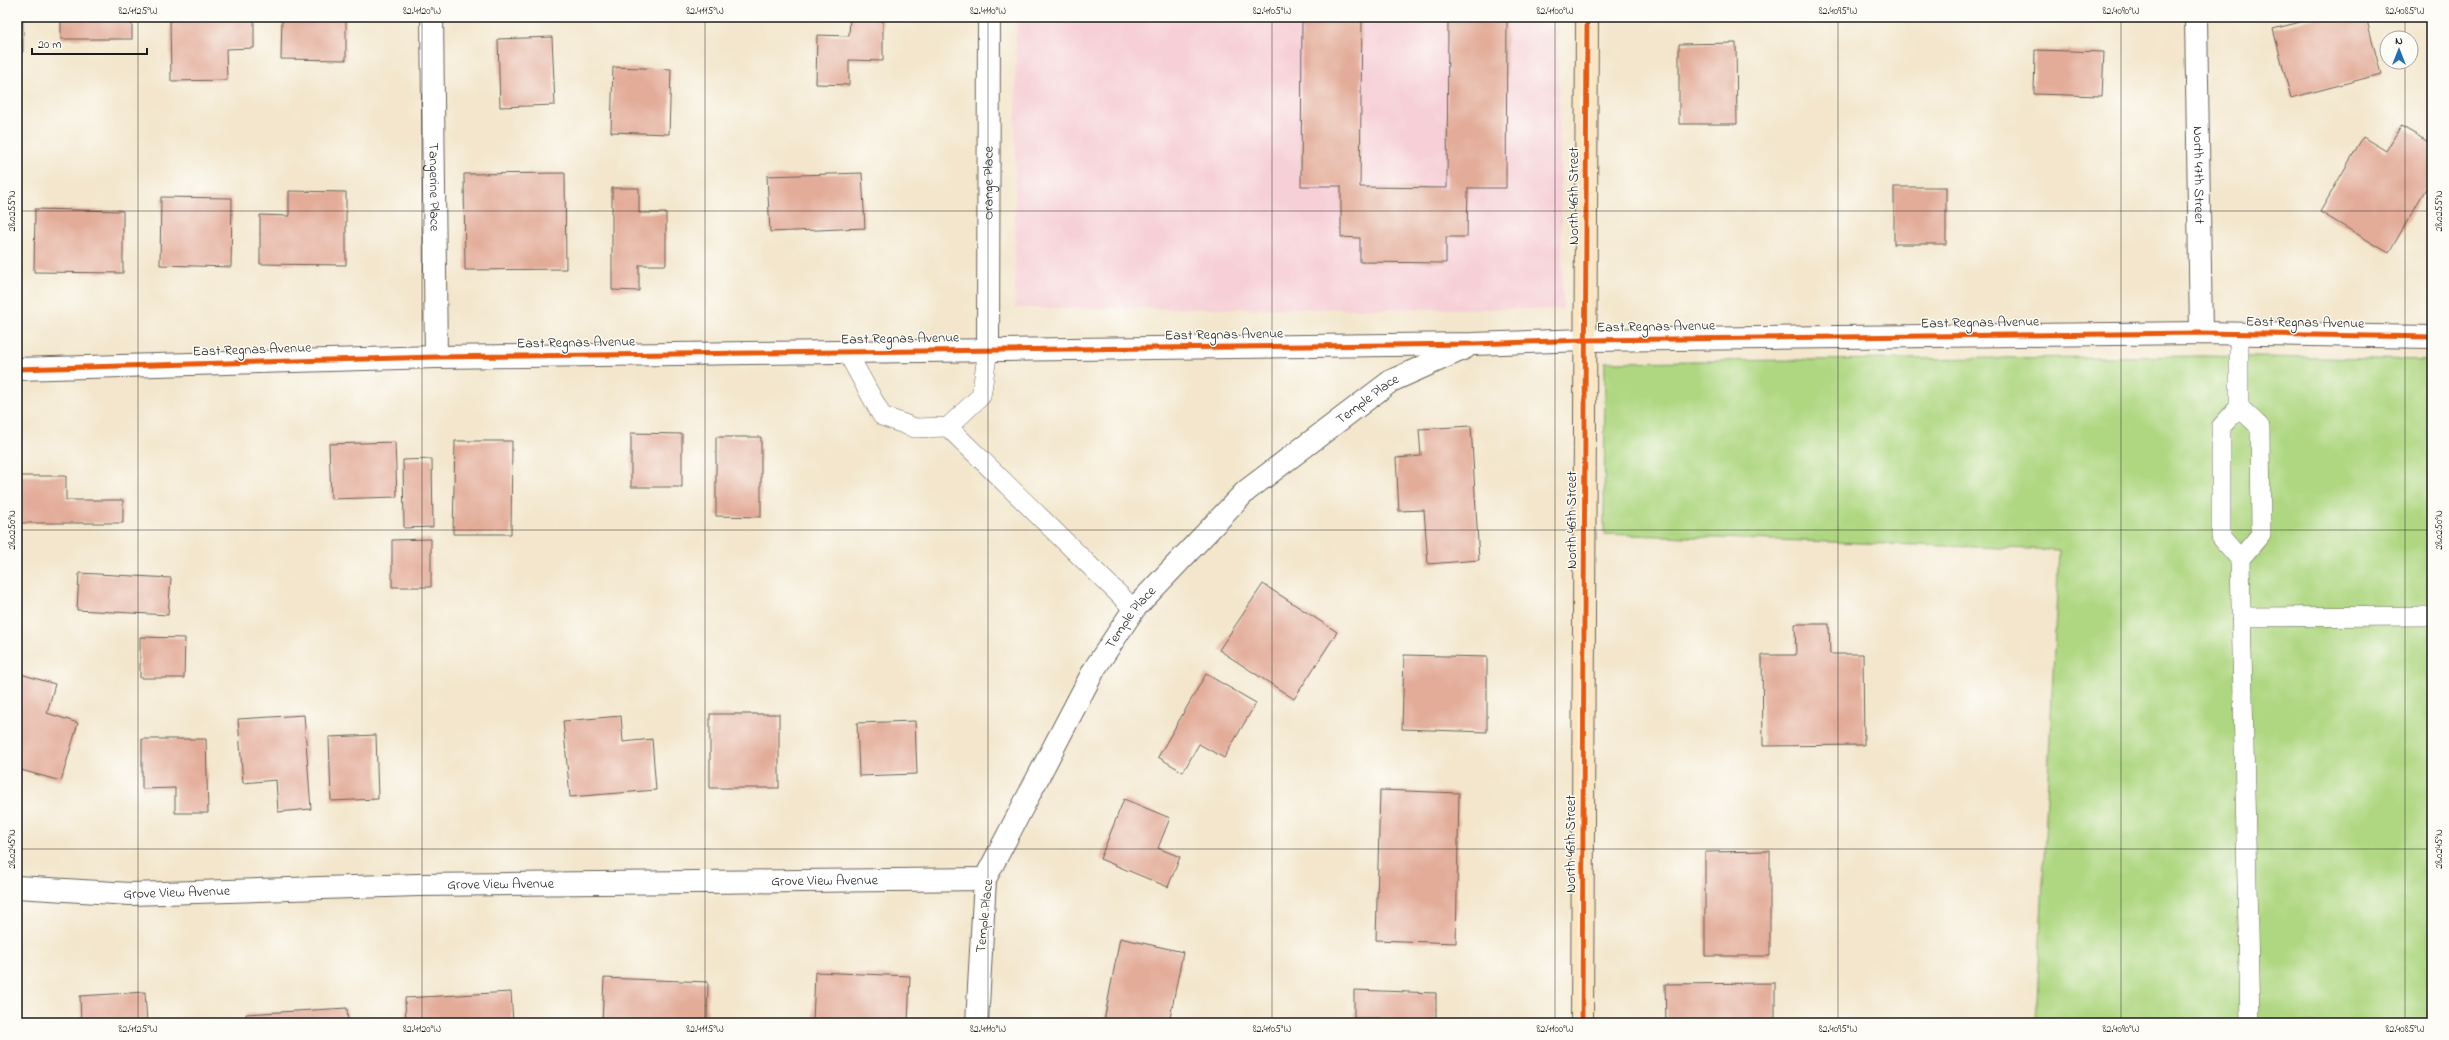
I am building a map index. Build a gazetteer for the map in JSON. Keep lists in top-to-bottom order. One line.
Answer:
{"streets":{"street":["North 47th Street","Orange Place","Tangerine Place","North 46th Street","East Regnas Avenue","Temple Place","Grove View Avenue"]},"crossings":[["North 47th Street","East Regnas Avenue"],["Orange Place","East Regnas Avenue"],["Tangerine Place","East Regnas Avenue"],["North 46th Street","East Regnas Avenue"],["East Regnas Avenue","Temple Place"],["Temple Place","Grove View Avenue"]],"scale_bar":"20 m","north":"top","coordinates":["82.4125°W","82.4120°W","82.4115°W","82.4110°W","82.4105°W","82.4100°W","82.4095°W","82.4090°W","82.4085°W","28.0255°N","28.0250°N","28.0245°N"]}
